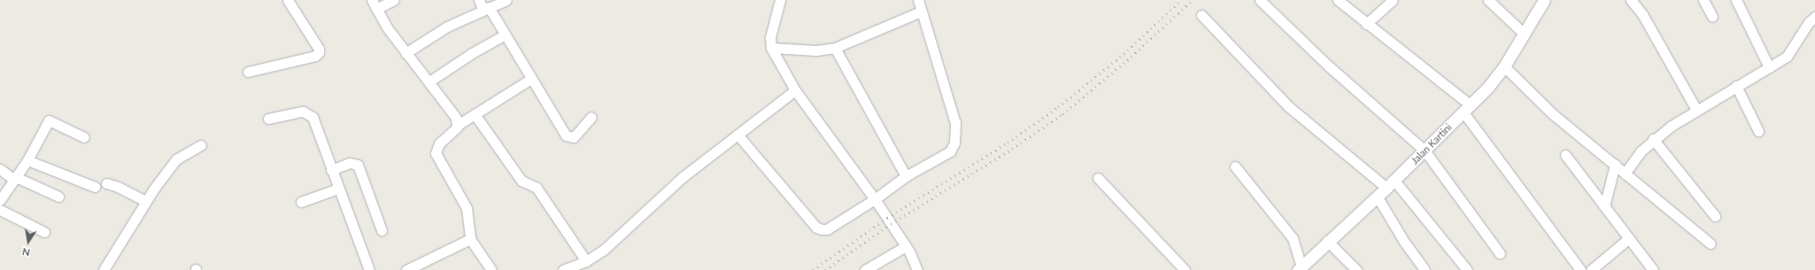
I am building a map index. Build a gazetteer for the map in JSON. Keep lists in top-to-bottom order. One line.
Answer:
{"streets":{"street":["Jalan Kartini"]},"north":"bottom"}
